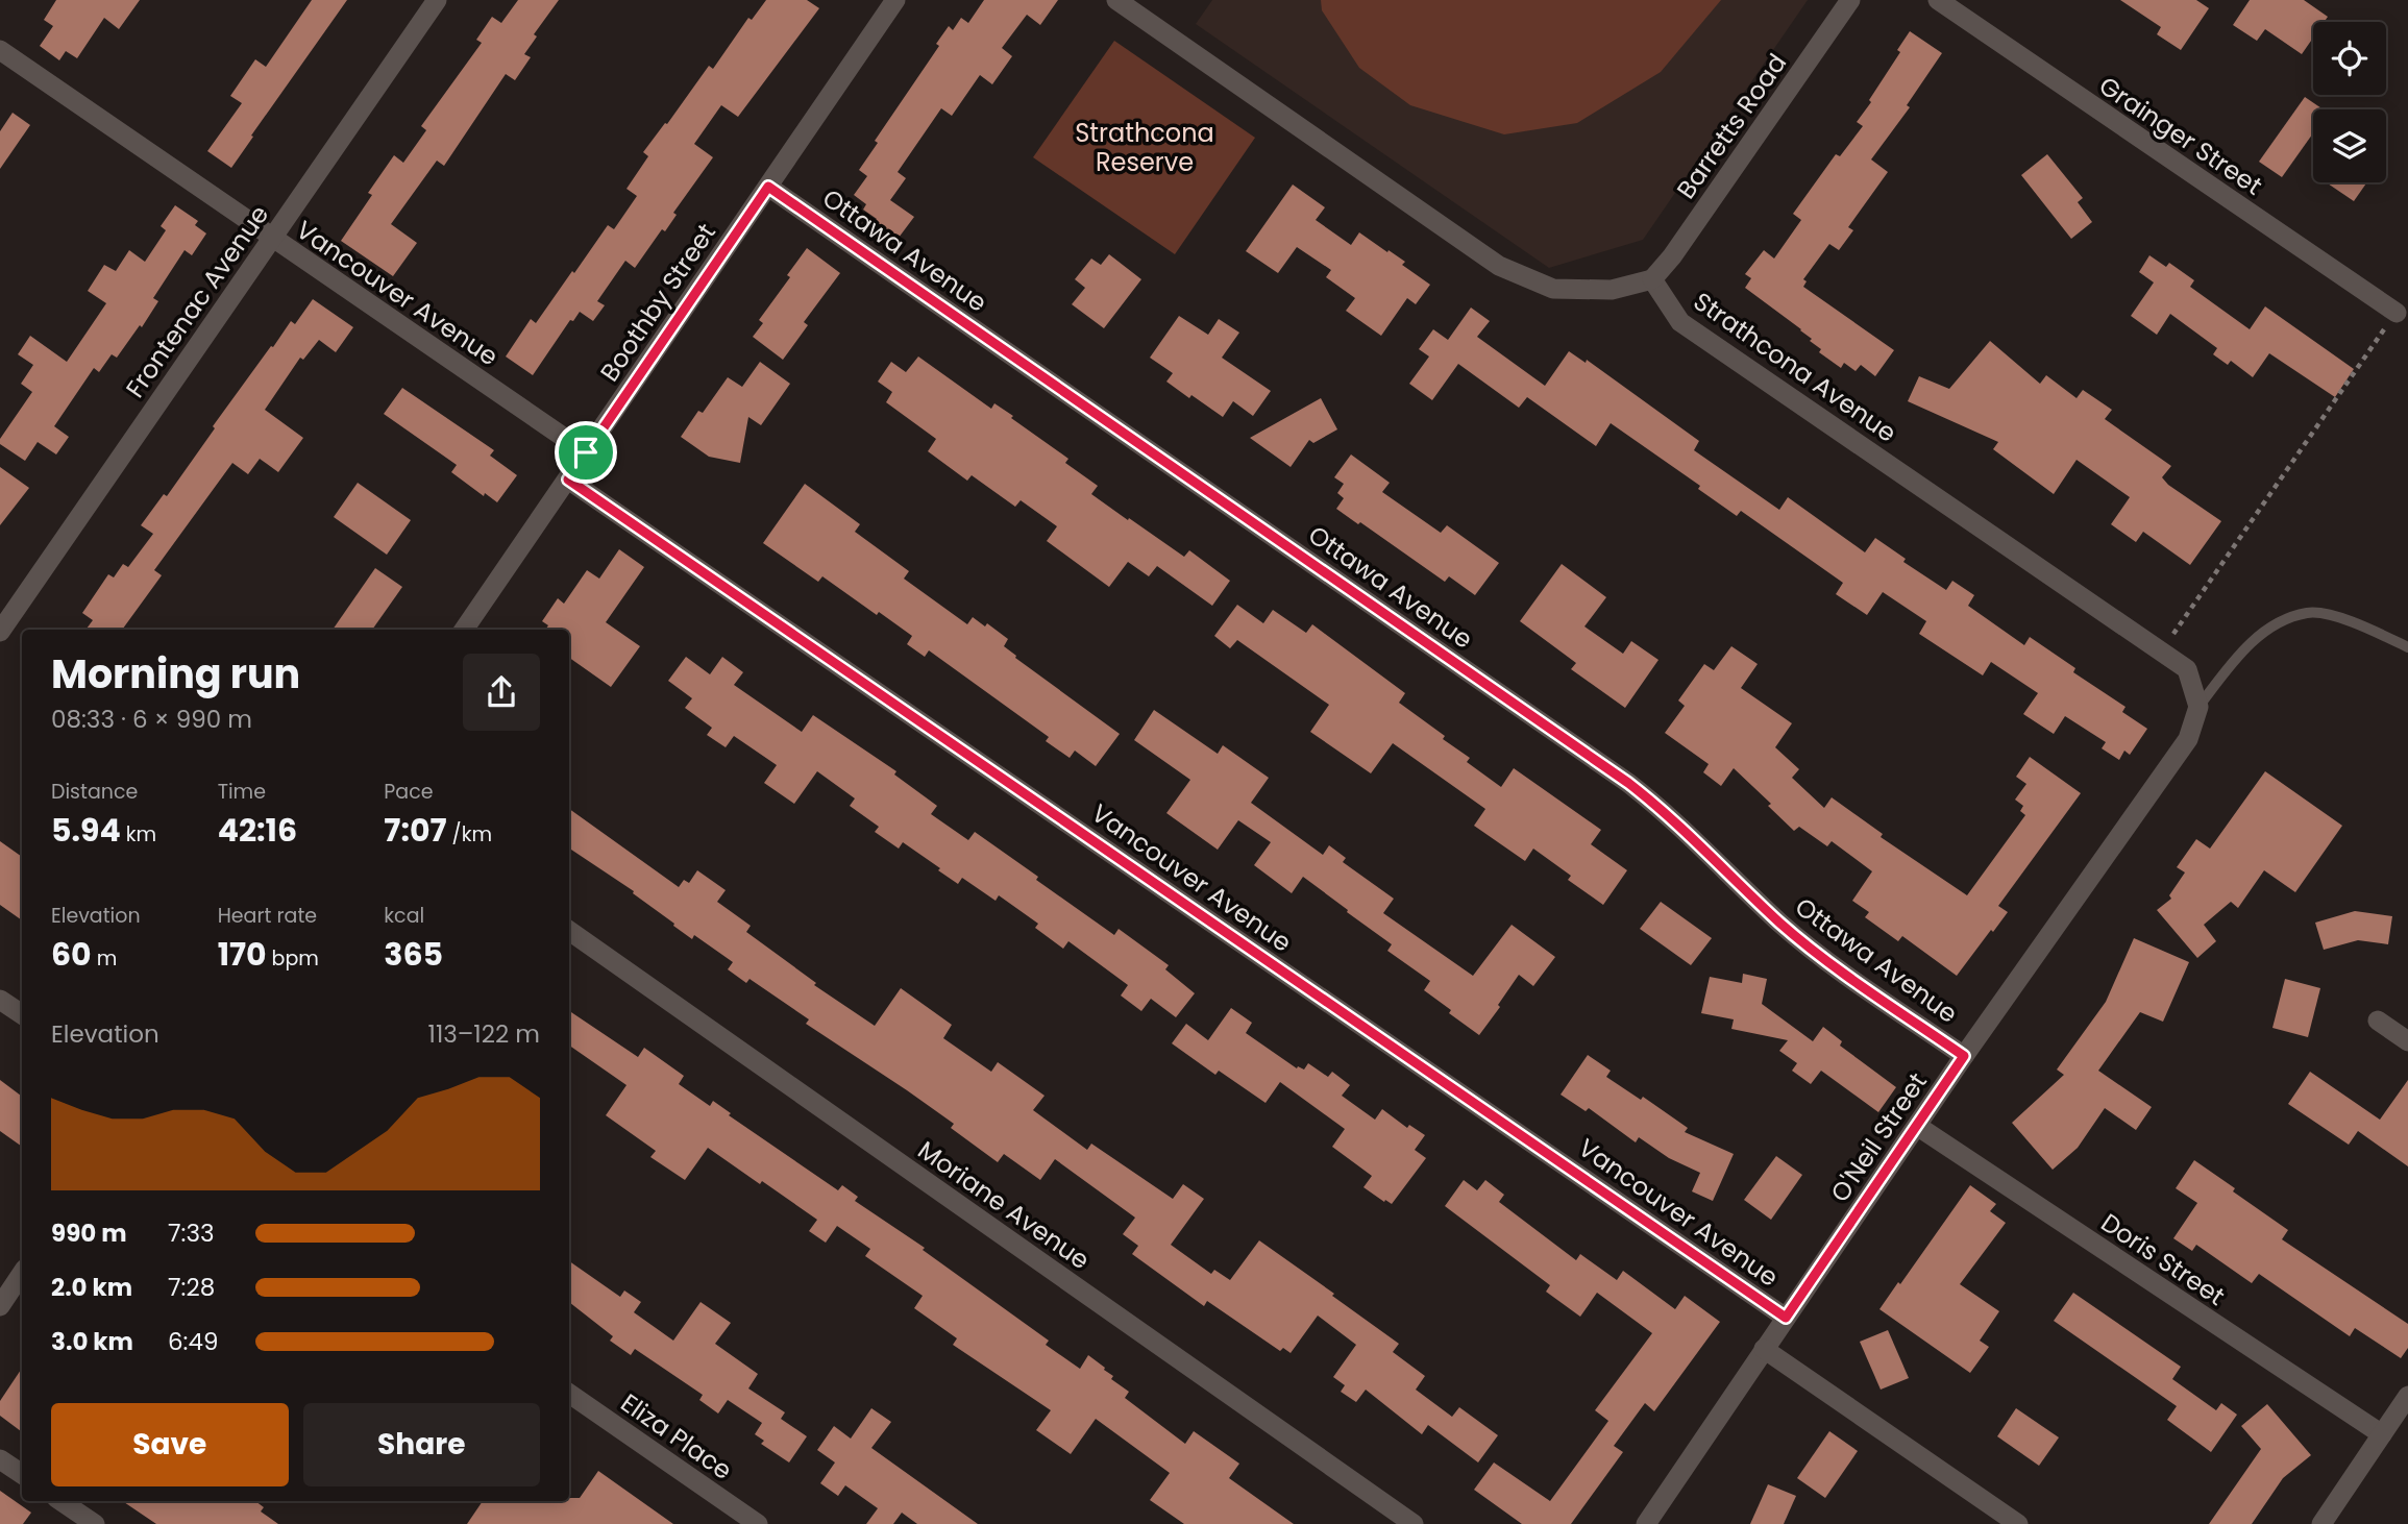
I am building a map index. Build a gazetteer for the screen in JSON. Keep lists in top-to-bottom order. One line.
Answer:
{"streets":{"street":["Barretts Road","Grainger Street","Ottawa Avenue","Vancouver Avenue","Frontenac Avenue","Boothby Street","Strathcona Avenue","O'Neil Street","Moriane Avenue","Doris Street","Eliza Place"]},"crossings":[["Barretts Road","Strathcona Avenue"],["Ottawa Avenue","Boothby Street"],["Ottawa Avenue","O'Neil Street"],["Vancouver Avenue","Frontenac Avenue"],["Vancouver Avenue","Boothby Street"],["Vancouver Avenue","O'Neil Street"],["Strathcona Avenue","O'Neil Street"],["O'Neil Street","Doris Street"]],"parks":["Strathcona Reserve"],"page":{"heading":["Morning run","08:33 · 6 × 990 m"],"stats":[["Distance","5.94 km"],["Time","42:16"],["Pace","7:07 /km"],["Elevation","60 m"],["Heart rate","170 bpm"],["kcal","365"]],"chart":["Elevation","113–122 m"],"list":[{"name":"990 m","note":"7:33"},{"name":"2.0 km","note":"7:28"},{"name":"3.0 km","note":"6:49"}],"buttons":["Save","Share"]}}
